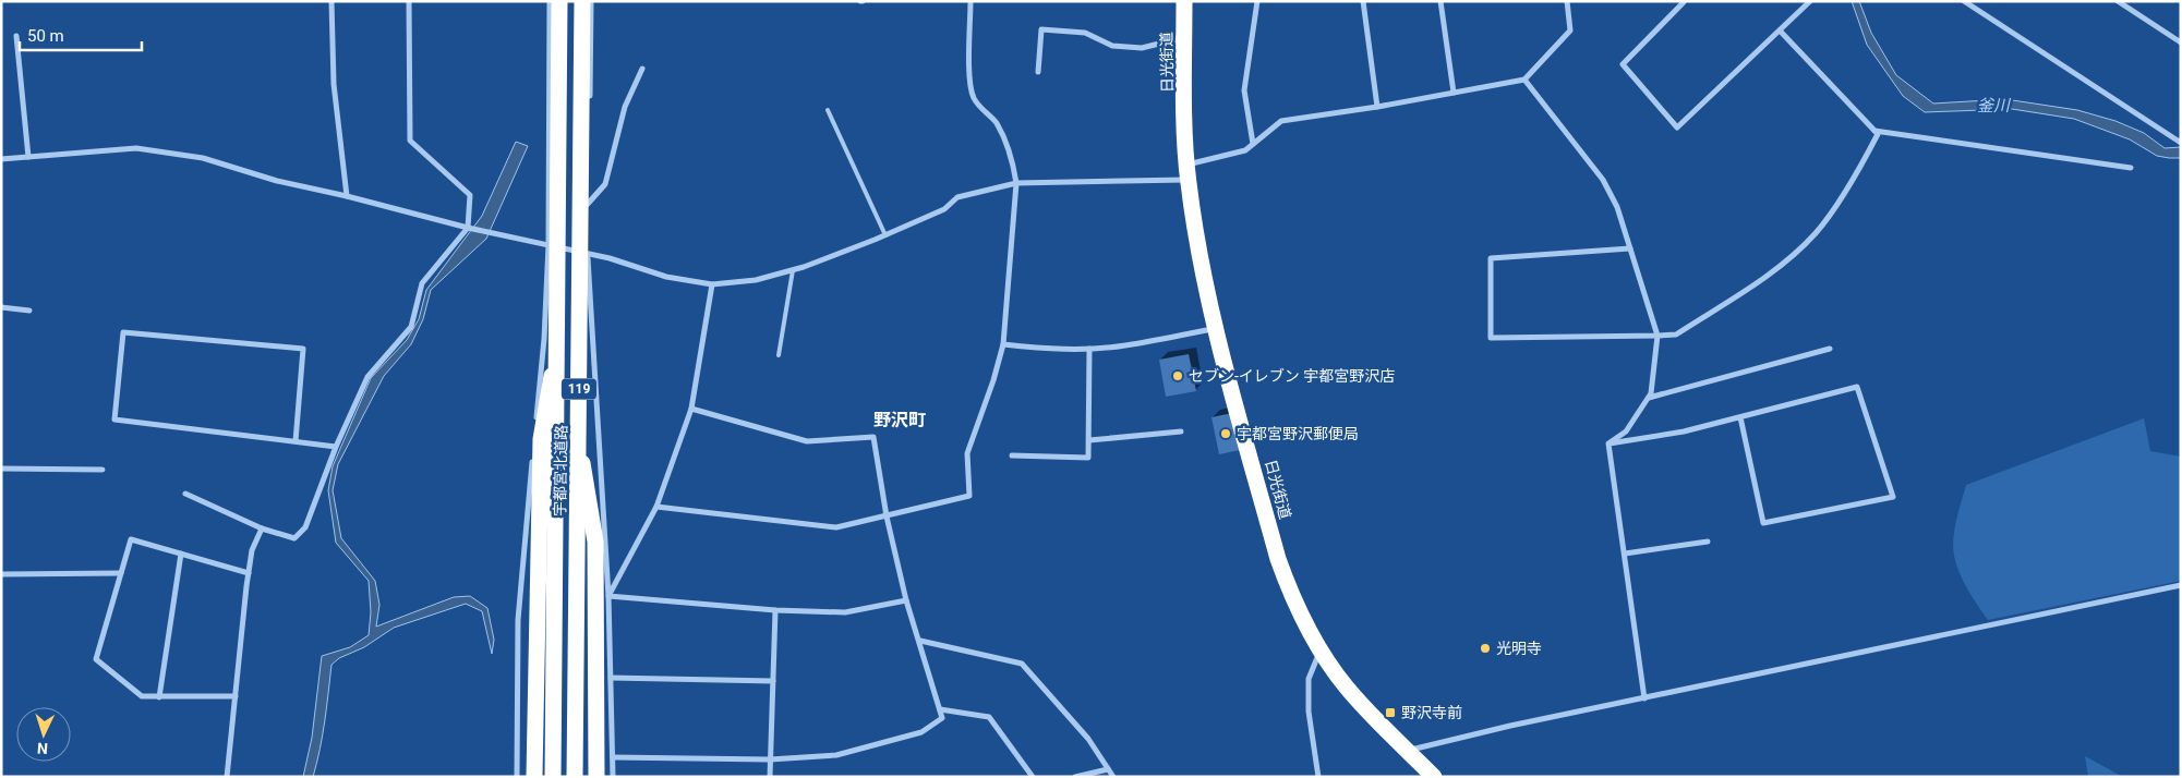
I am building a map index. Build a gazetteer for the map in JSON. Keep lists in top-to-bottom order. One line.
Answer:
{"streets":{"highway":["日光街道","119","宇都宮北道路"]},"districts":["野沢町"],"water":["釜川"],"places":{"other":["セブン-イレブン 宇都宮野沢店","宇都宮野沢郵便局","光明寺"],"transit":["野沢寺前"]},"scale_bar":"50 m","north":"bottom"}
